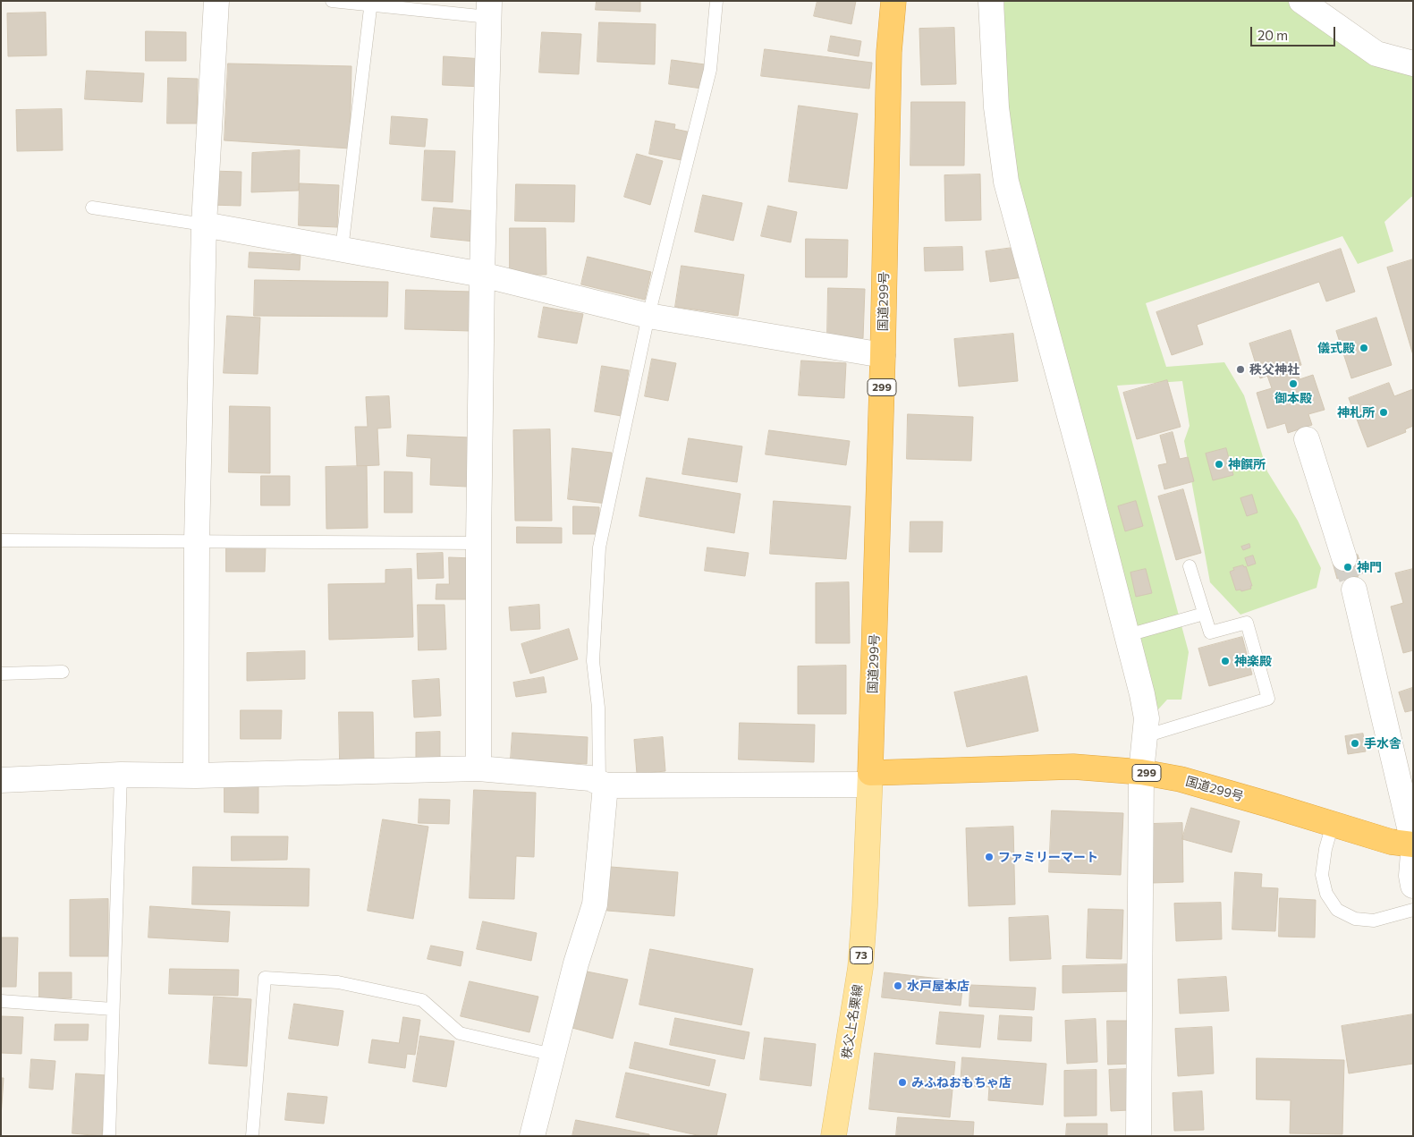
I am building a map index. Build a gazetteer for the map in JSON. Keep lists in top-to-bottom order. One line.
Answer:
{"streets":{"highway":["国道299号","299"],"main road":["73","秩父上名栗線"]},"crossings":[["国道299号","秩父上名栗線"]],"places":["儀式殿","秩父神社","御本殿","神札所","神饌所","神門","神楽殿","手水舎","ファミリーマート","水戸屋本店","みふねおもちゃ店"],"scale_bar":"20 m"}
